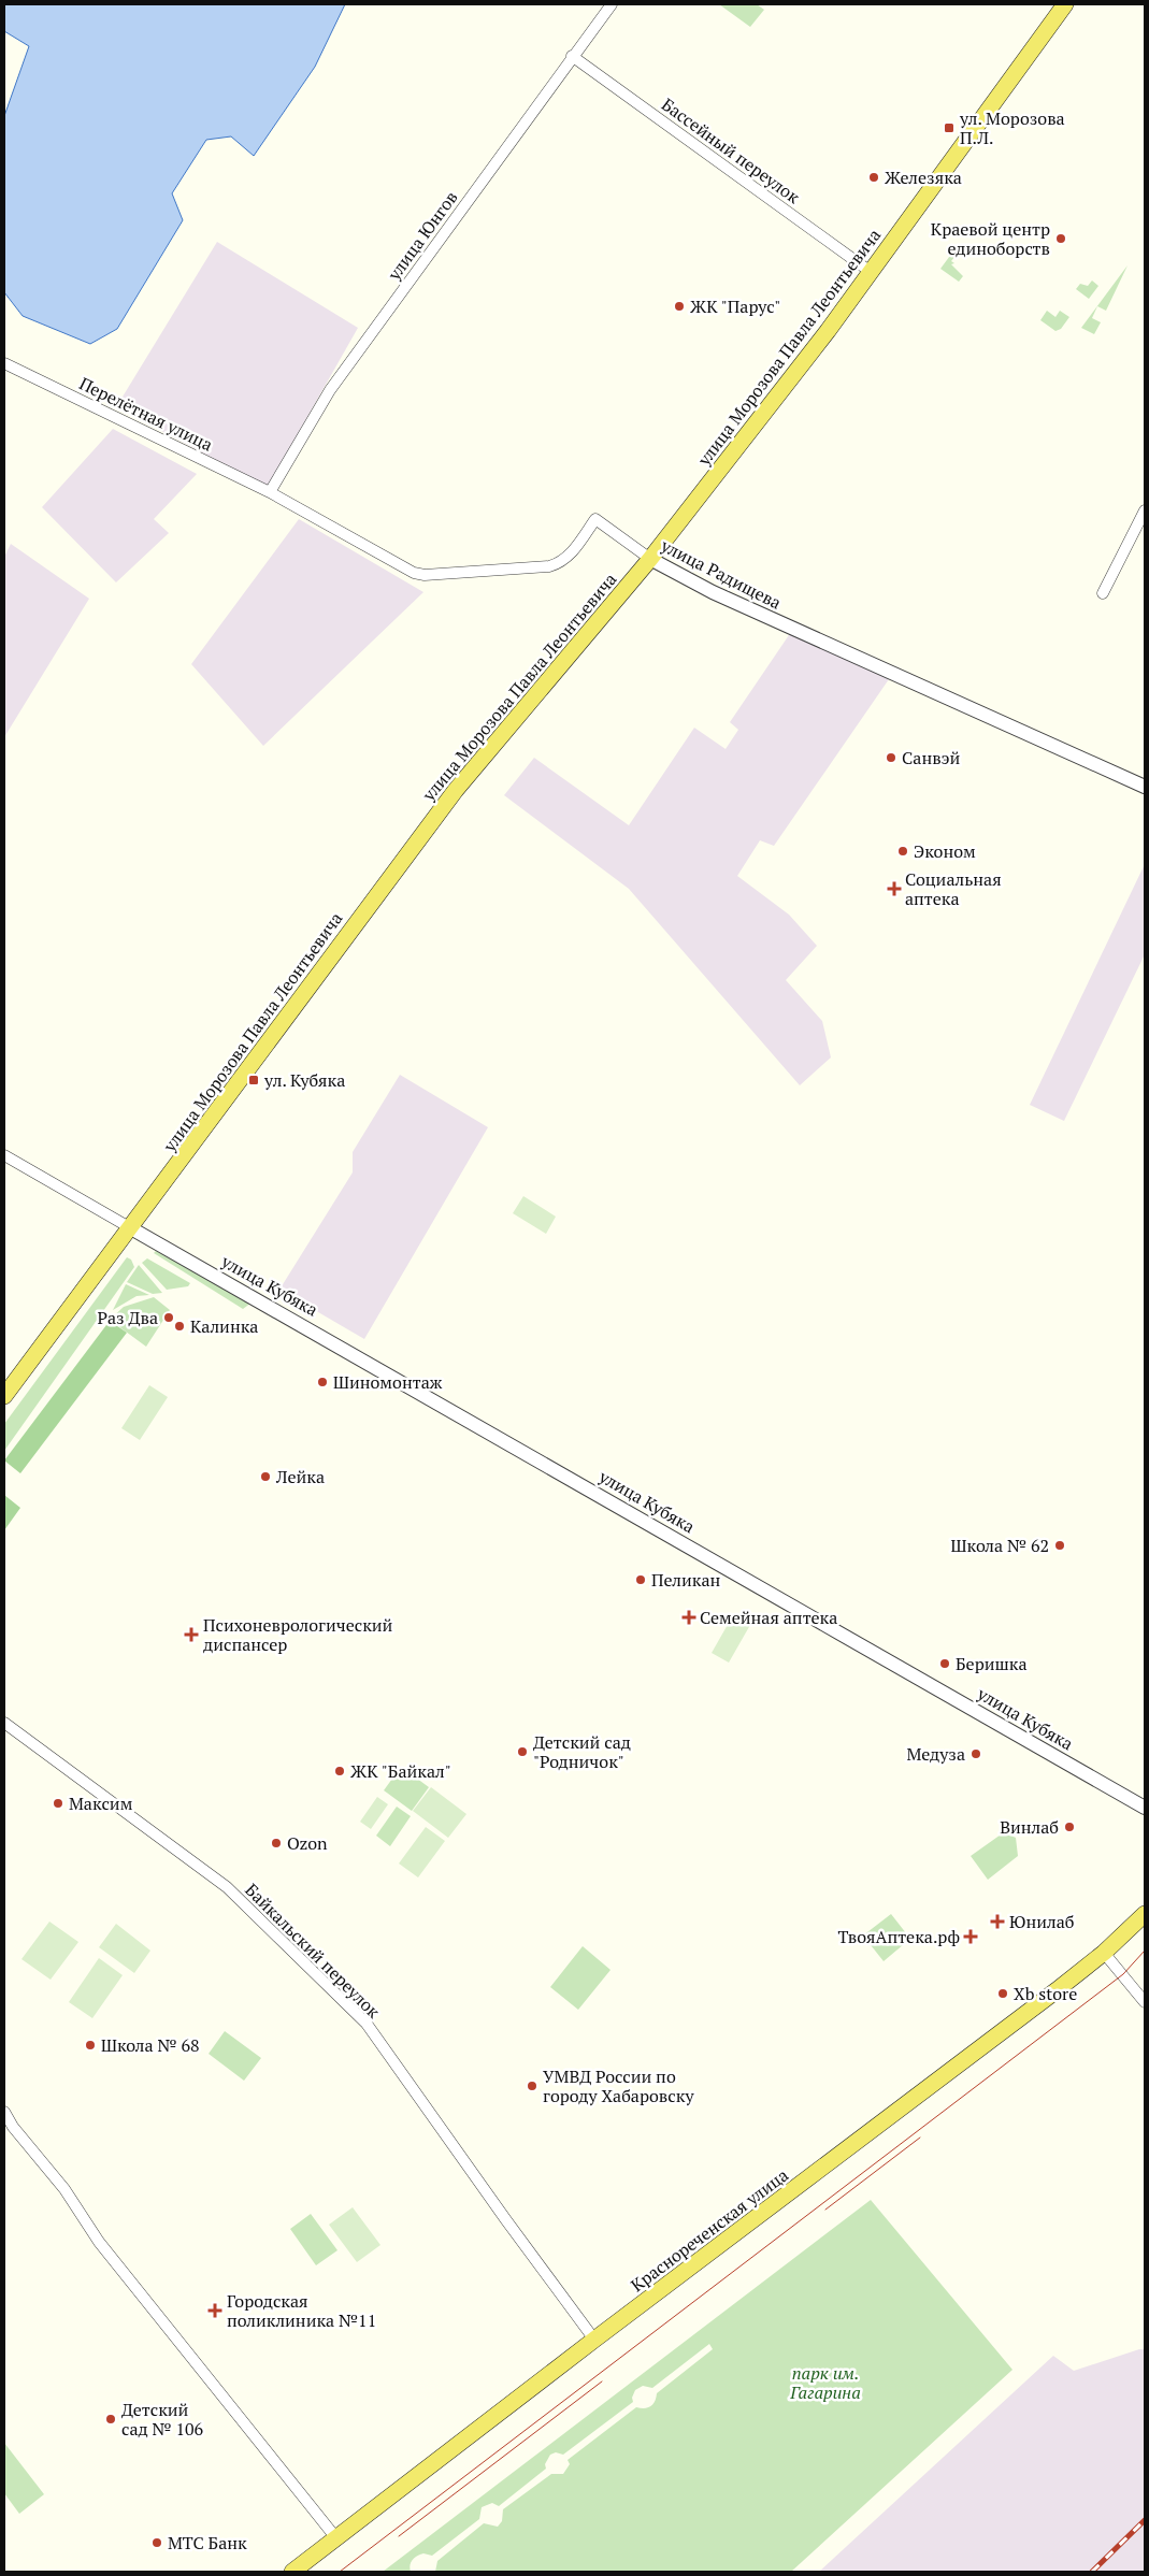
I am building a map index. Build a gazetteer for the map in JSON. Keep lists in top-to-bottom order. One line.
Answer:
{"streets":{"main road":["улица Морозова Павла Леонтьевича","Краснореченская улица"],"street":["Бассейный переулок","улица Юнгов","Перелётная улица","улица Радищева","улица Кубяка","Байкальский переулок"]},"crossings":[["Бассейный переулок","улица Юнгов"],["Бассейный переулок","улица Морозова Павла Леонтьевича"],["улица Юнгов","Перелётная улица"],["улица Юнгов","улица Радищева"],["улица Морозова Павла Леонтьевича","улица Радищева"],["улица Морозова Павла Леонтьевича","улица Кубяка"],["Перелётная улица","улица Радищева"],["Байкальский переулок","Краснореченская улица"]],"parks":["парк им. Гагарина"],"places":{"transit":["ул. Морозова П.Л.","ул. Кубяка"],"other":["Железяка","Краевой центр единоборств","ЖК \"Парус\"","Санвэй","Эконом","Раз Два","Калинка","Шиномонтаж","Лейка","Школа № 62","Пеликан","Беришка","Детский сад \"Родничок\"","Медуза","ЖК \"Байкал\"","Максим","Винлаб","Ozon","Xb store","Школа № 68","УМВД России по городу Хабаровску","Детский сад № 106","МТС Банк"],"health":["Социальная аптека","Семейная аптека","Психоневрологический диспансер","Юнилаб","ТвояАптека.рф","Городская поликлиника №11"]}}
